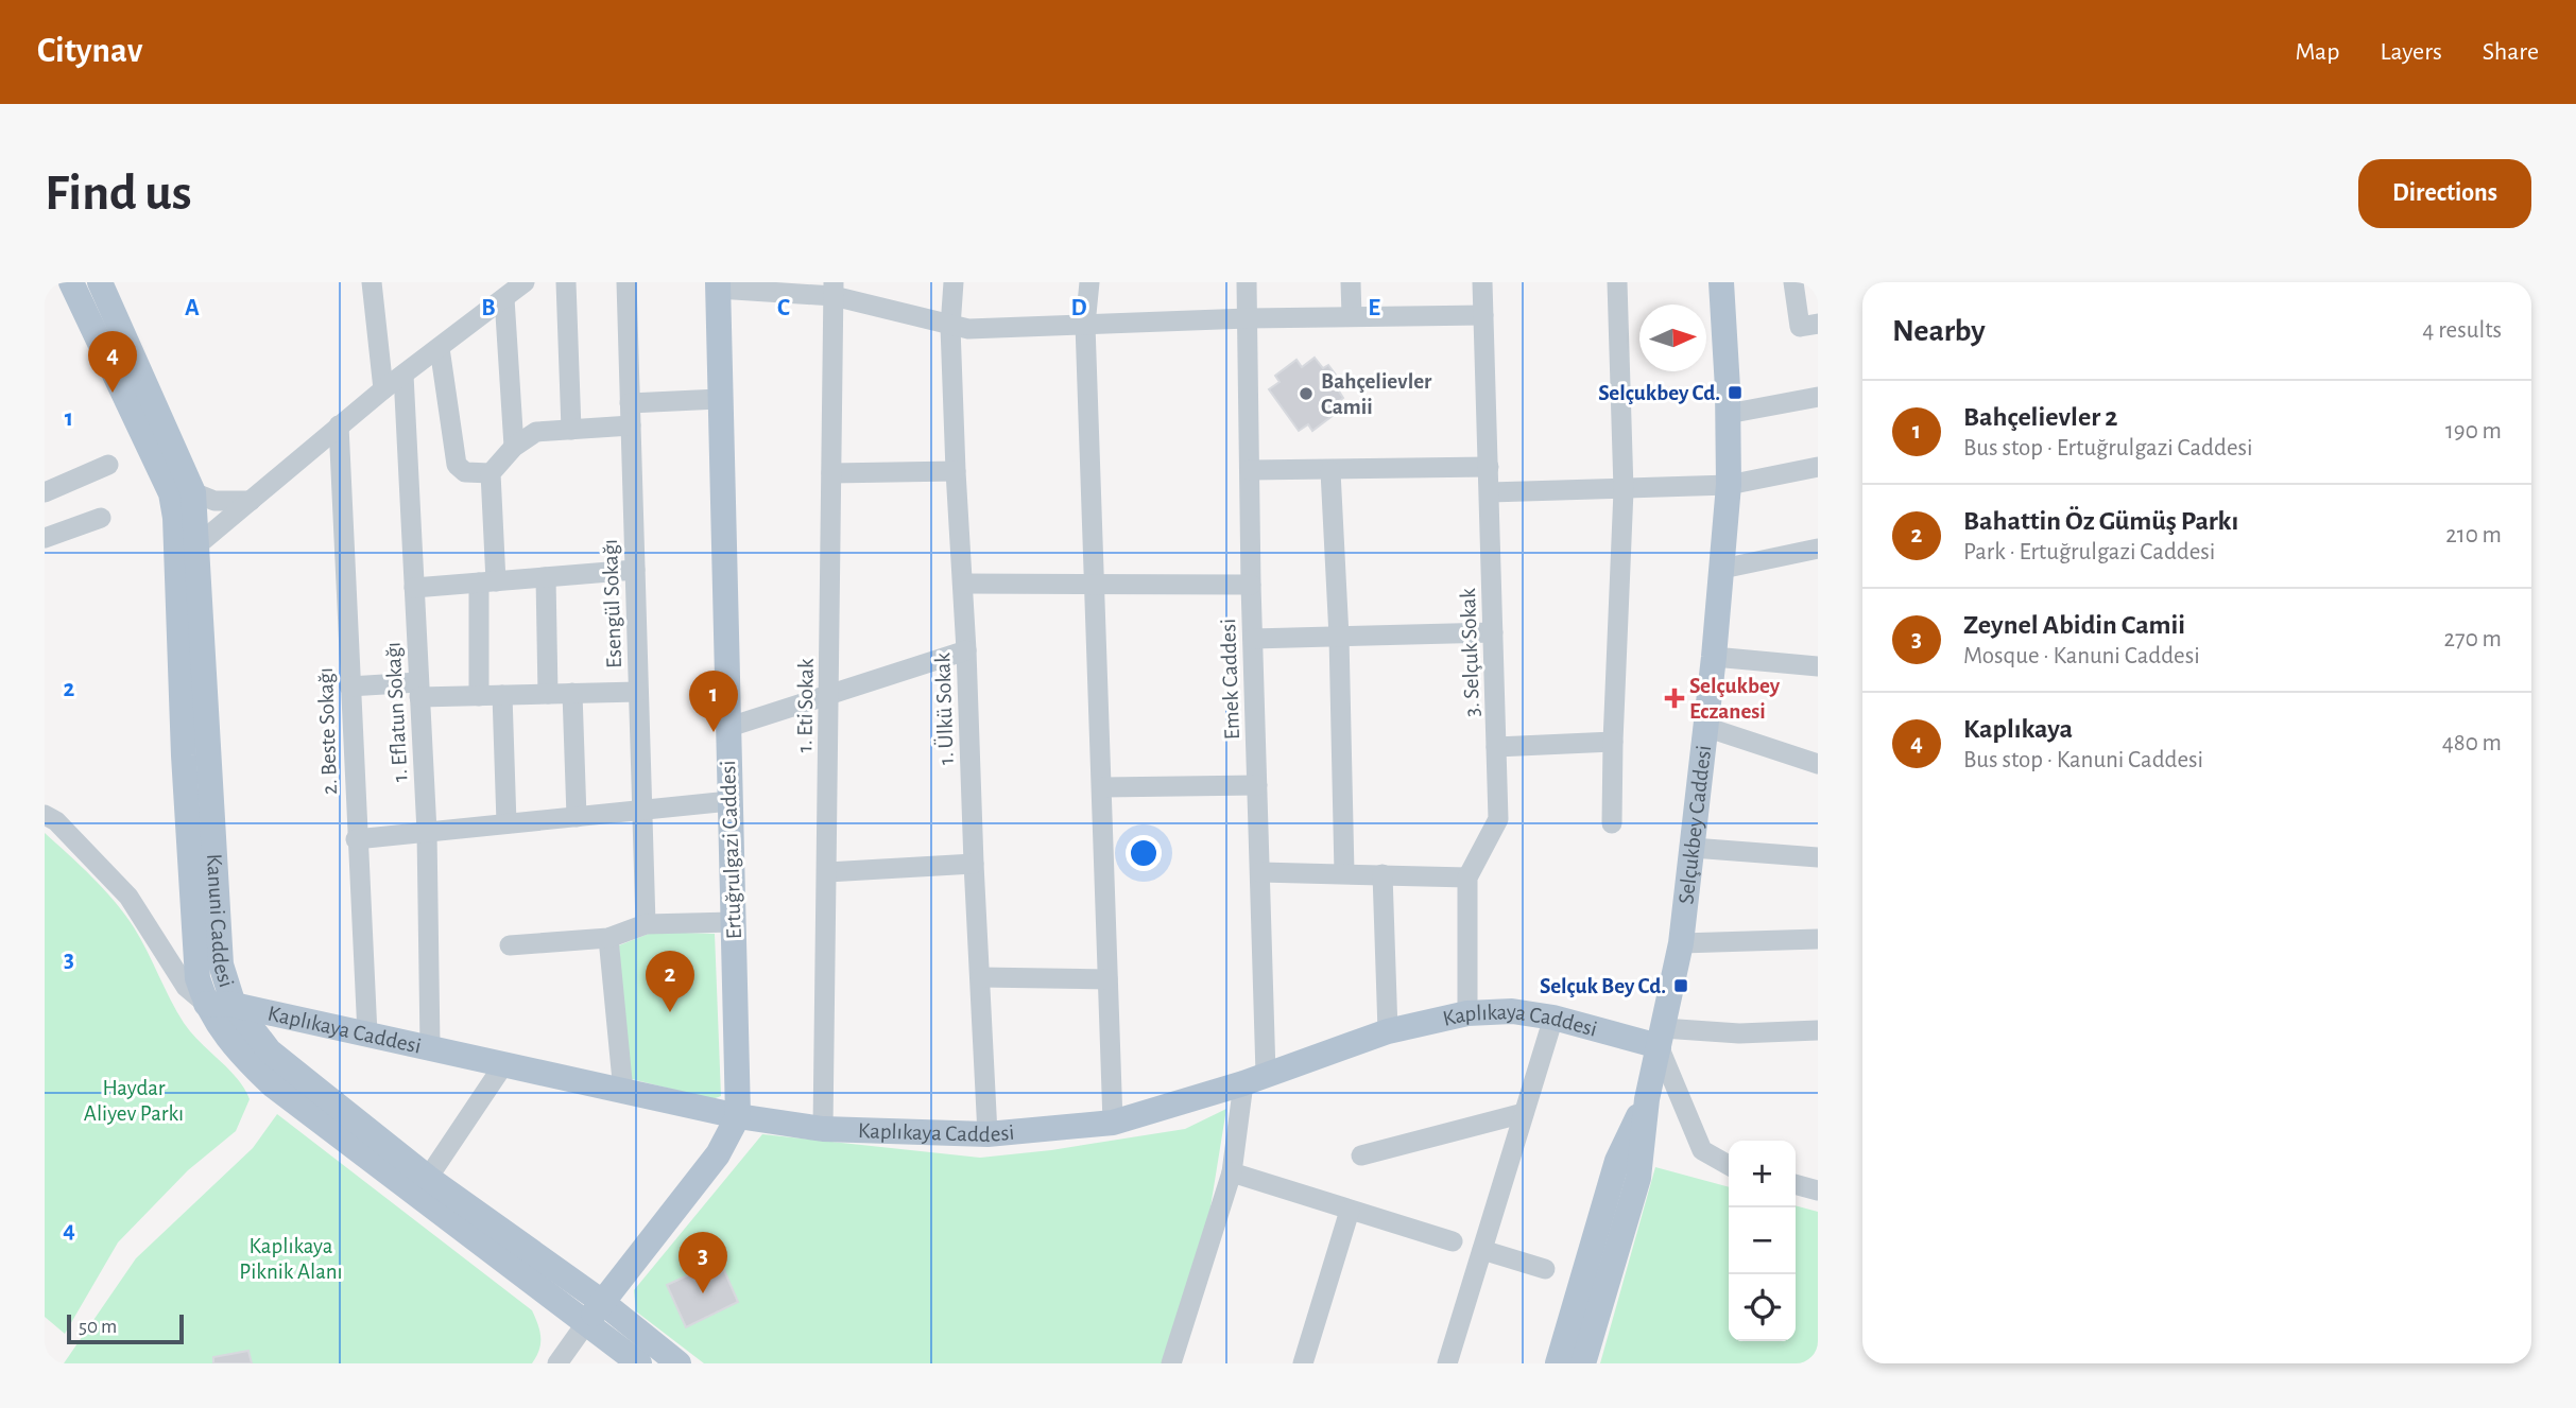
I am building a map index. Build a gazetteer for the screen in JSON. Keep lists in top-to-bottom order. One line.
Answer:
{"streets":{"main road":["Selçukbey Caddesi","Ertuğrulgazi Caddesi","Kanuni Caddesi","Kaplıkaya Caddesi"],"street":["Esengül Sokağı","3. Selçuk Sokak","Emek Caddesi","1. Eti Sokak","1. Ülkü Sokak","1. Eflatun Sokağı","2. Beste Sokağı"]},"crossings":[["3. Selçuk Sokak","Kaplıkaya Caddesi"],["Emek Caddesi","Kaplıkaya Caddesi"],["1. Eti Sokak","Kaplıkaya Caddesi"],["1. Ülkü Sokak","Kaplıkaya Caddesi"],["1. Eflatun Sokağı","Kaplıkaya Caddesi"],["2. Beste Sokağı","Kaplıkaya Caddesi"],["Selçukbey Caddesi","Kaplıkaya Caddesi"],["Ertuğrulgazi Caddesi","Kanuni Caddesi"],["Ertuğrulgazi Caddesi","Kaplıkaya Caddesi"],["Kanuni Caddesi","Kaplıkaya Caddesi"]],"parks":["Haydar Aliyev Parkı","Kaplıkaya Piknik Alanı"],"places":{"transit":["Selçukbey Cd.","Selçuk Bey Cd."],"other":["Bahçelievler Camii"],"health":["Selçukbey Eczanesi"]},"scale_bar":"50 m","north":"right","page":{"header":"Citynav","nav":["Map","Layers","Share"],"buttons":"Directions","title":"Find us","heading":["Nearby","4 results"],"pins":["4","1","2","3"],"list":[{"mark":"1","name":"Bahçelievler 2","note":"Bus stop · Ertuğrulgazi Caddesi","value":"190 m"},{"mark":"2","name":"Bahattin Öz Gümüş Parkı","note":"Park · Ertuğrulgazi Caddesi","value":"210 m"},{"mark":"3","name":"Zeynel Abidin Camii","note":"Mosque · Kanuni Caddesi","value":"270 m"},{"mark":"4","name":"Kaplıkaya","note":"Bus stop · Kanuni Caddesi","value":"480 m"}],"map_buttons":["+","−"],"scale":"50 m"},"grid":{"columns":["A","B","C","D","E"],"rows":["1","2","3","4"]}}
